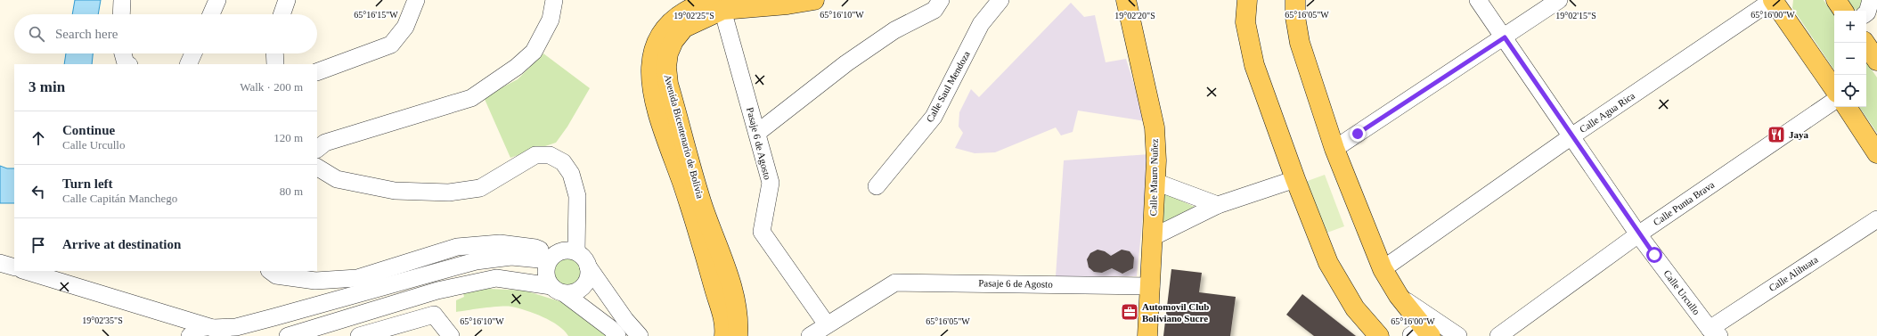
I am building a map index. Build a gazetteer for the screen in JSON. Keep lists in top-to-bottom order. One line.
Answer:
{"streets":{"main road":["Avenida Bicentenario de Bolivia","Calle Mauro Nuñez"],"street":["Calle Saul Mendoza","Calle Agua Rica","Pasaje 6 de Agosto","Calle Punta Brava","Calle Alihuata","Calle Urcullo"]},"crossings":[["Calle Agua Rica","Calle Urcullo"],["Avenida Bicentenario de Bolivia","Pasaje 6 de Agosto"],["Pasaje 6 de Agosto","Calle Mauro Nuñez"],["Calle Punta Brava","Calle Urcullo"],["Calle Alihuata","Calle Urcullo"]],"places":{"restaurant":["Jaya"],"office":["Automovil Club Boliviano Sucre"]},"page":{"map_buttons":["+","−"],"search":"Search here","heading":["3 min","Walk · 200 m"],"list":[["Continue","Calle Urcullo","120 m"],["Turn left","Calle Capitán Manchego","80 m"],"Arrive at destination"]},"coordinates":["65°16'15\"W","65°16'10\"W","65°16'05\"W","65°16'00\"W","19°02'20\"S","19°02'25\"S","19°02'15\"S","19°02'35\"S"]}
